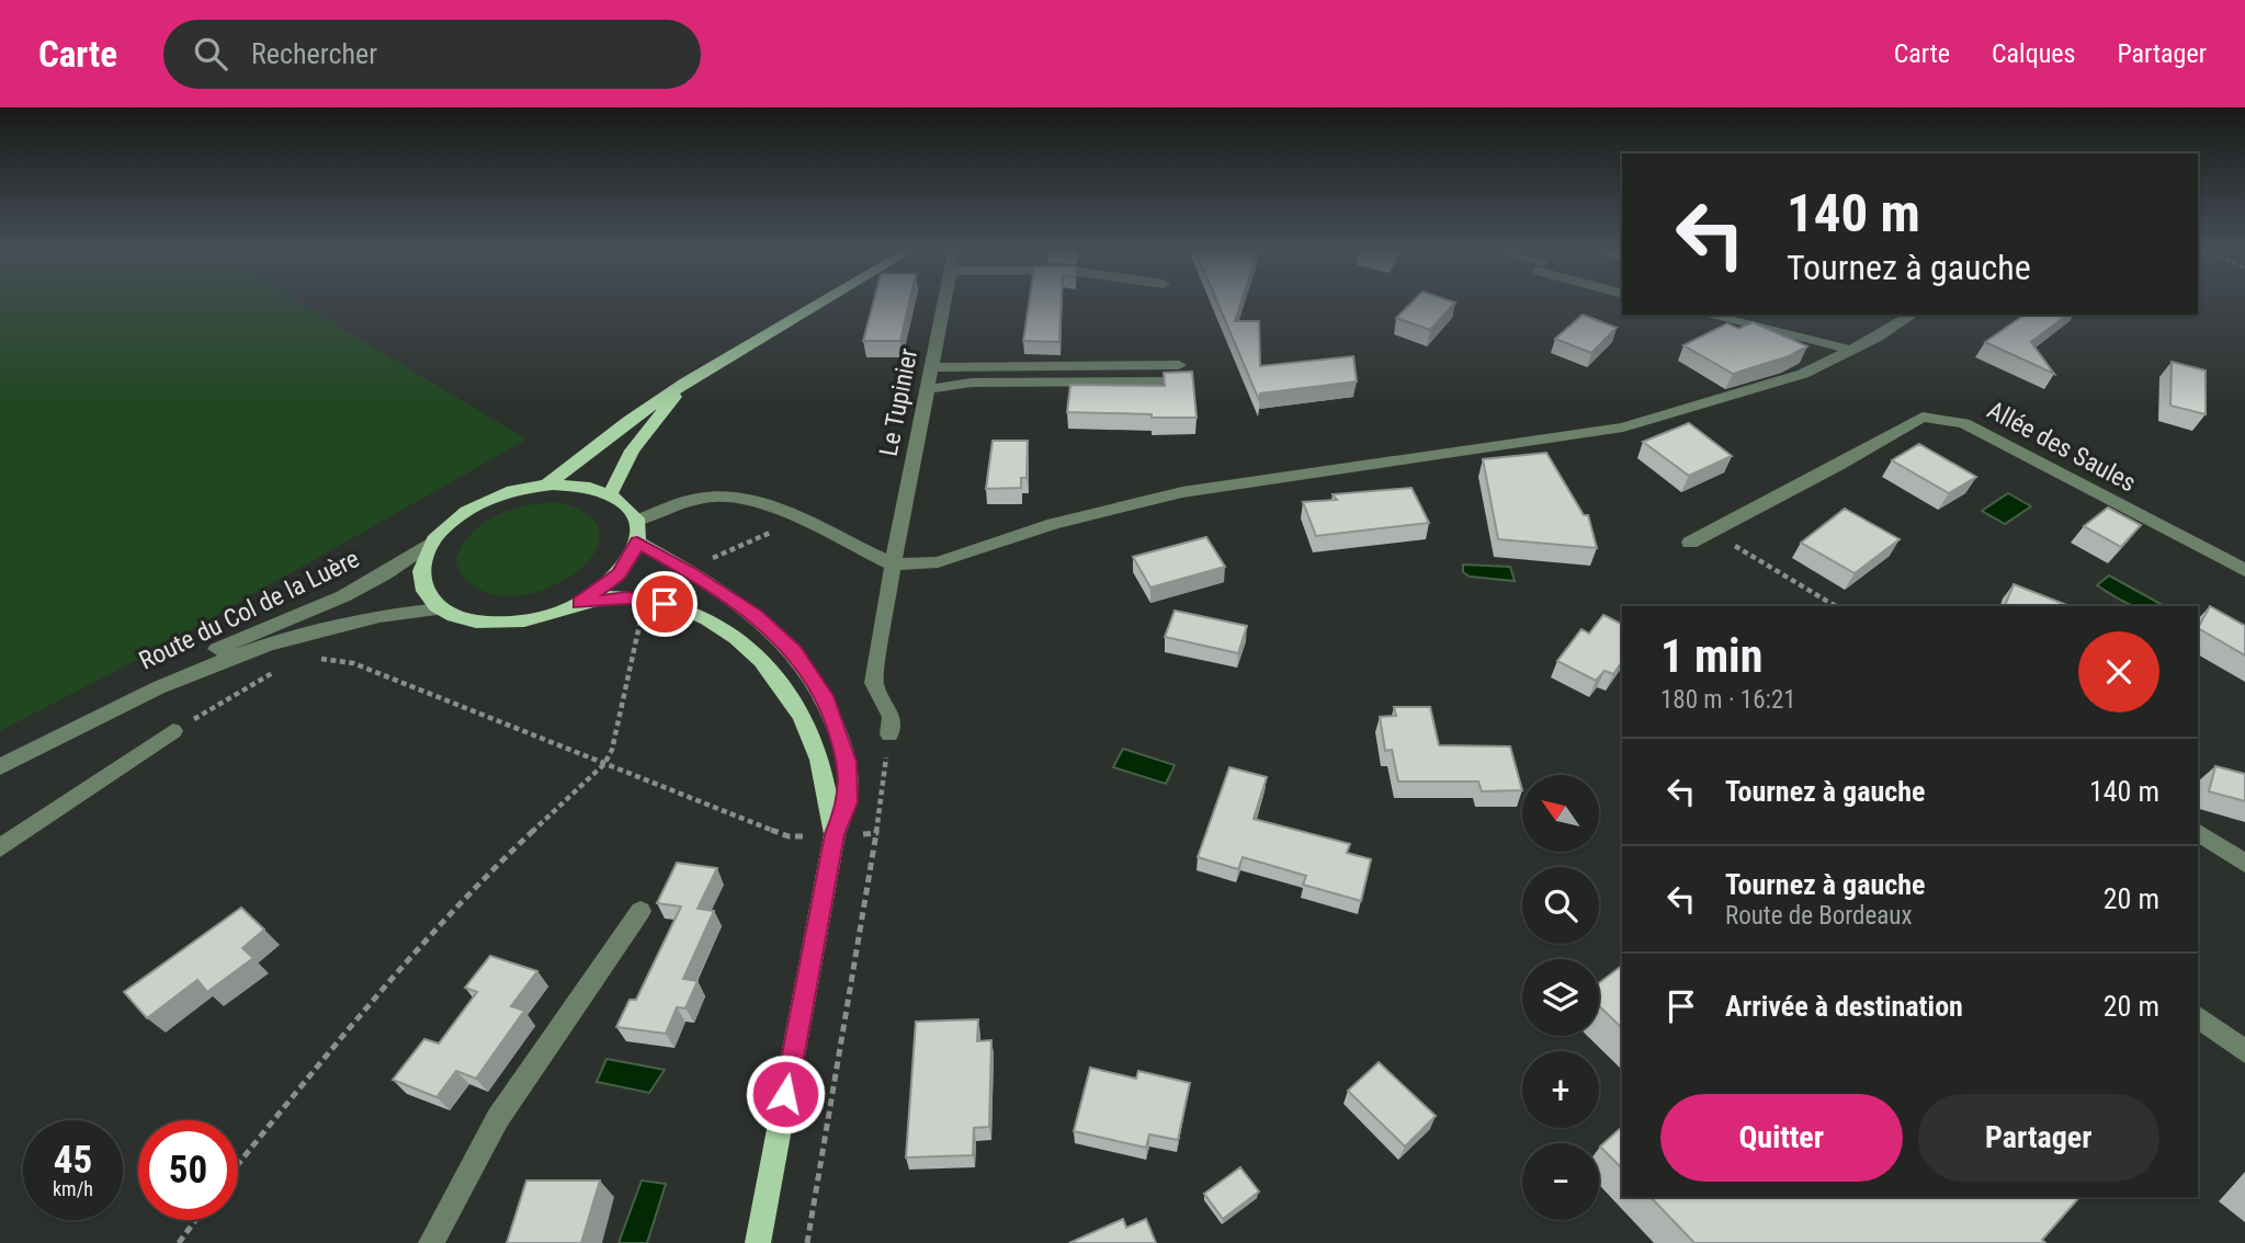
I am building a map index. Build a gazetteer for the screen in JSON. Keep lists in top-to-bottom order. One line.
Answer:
{"streets":{"street":["Le Tupinier","Allée des Saules","Route du Col de la Luère"]},"north":"top left","page":{"header":"Carte","search":"Rechercher","nav":["Carte","Calques","Partager"],"turn":["140 m","Tournez à gauche"],"heading":["1 min","180 m · 16:21"],"list":[{"name":"Tournez à gauche","value":"140 m"},{"name":"Tournez à gauche","note":"Route de Bordeaux","value":"20 m"},{"name":"Arrivée à destination","value":"20 m"}],"map_buttons":["+","−"],"buttons":["Quitter","Partager"],"speed":"45 km/h","limit":"50"}}
